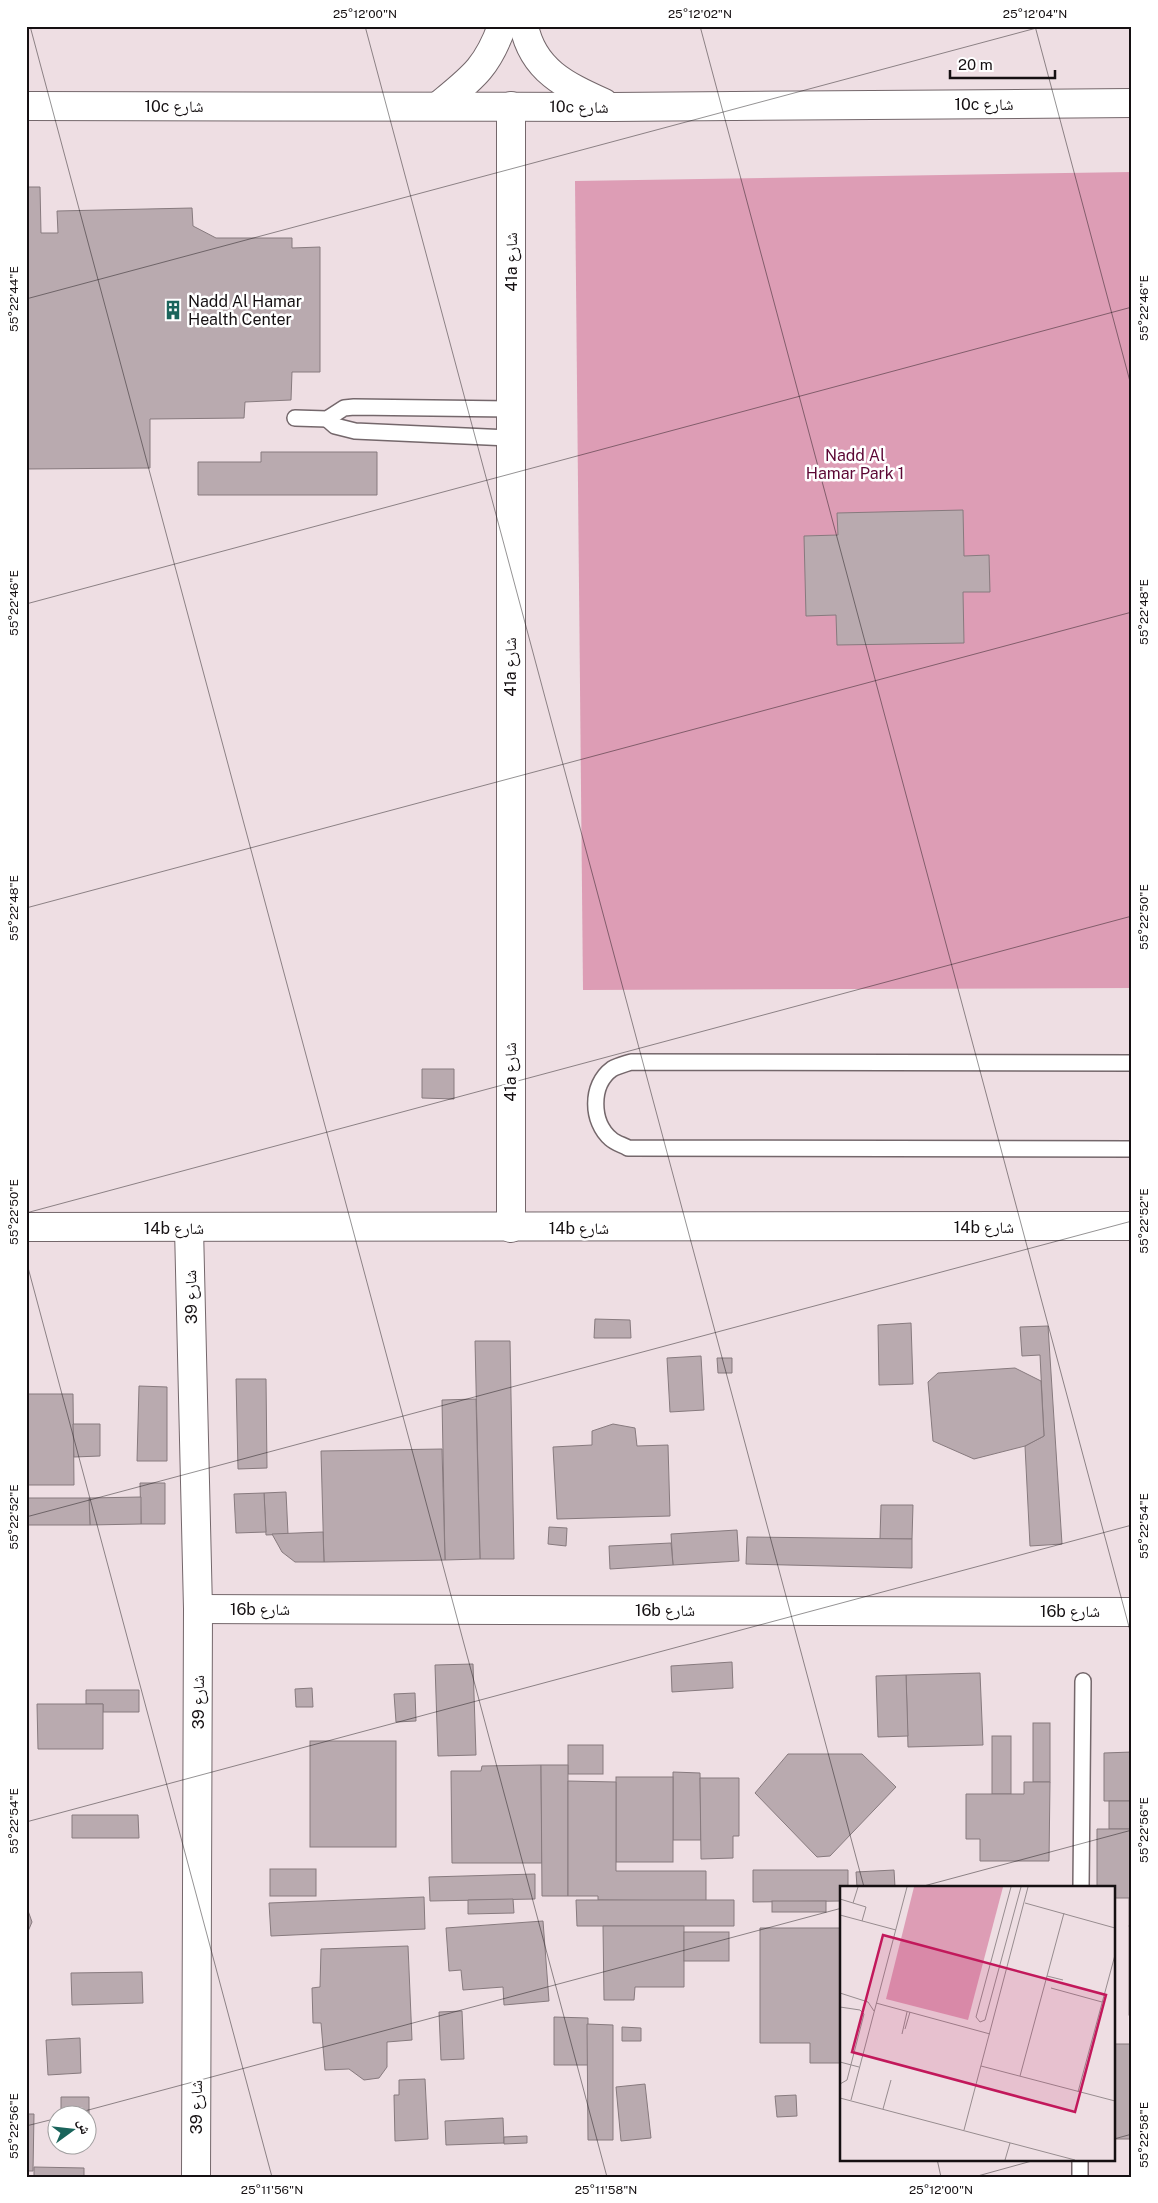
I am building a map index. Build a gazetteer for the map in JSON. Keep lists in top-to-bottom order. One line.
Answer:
{"streets":{"street":["10c شارع","41a شارع","14b شارع","شارع 39","16b شارع"]},"crossings":[["10c شارع","41a شارع"],["41a شارع","14b شارع"],["14b شارع","شارع 39"],["شارع 39","16b شارع"]],"parks":["Nadd Al Hamar Park 1"],"places":{"building":["Nadd Al Hamar Health Center"]},"scale_bar":"20 m","north":"right","coordinates":["25°12'00\"N","25°12'02\"N","25°12'04\"N","55°22'44\"E","55°22'46\"E","55°22'48\"E","55°22'50\"E","55°22'52\"E","55°22'54\"E","55°22'56\"E","55°22'58\"E","25°11'56\"N","25°11'58\"N"]}
